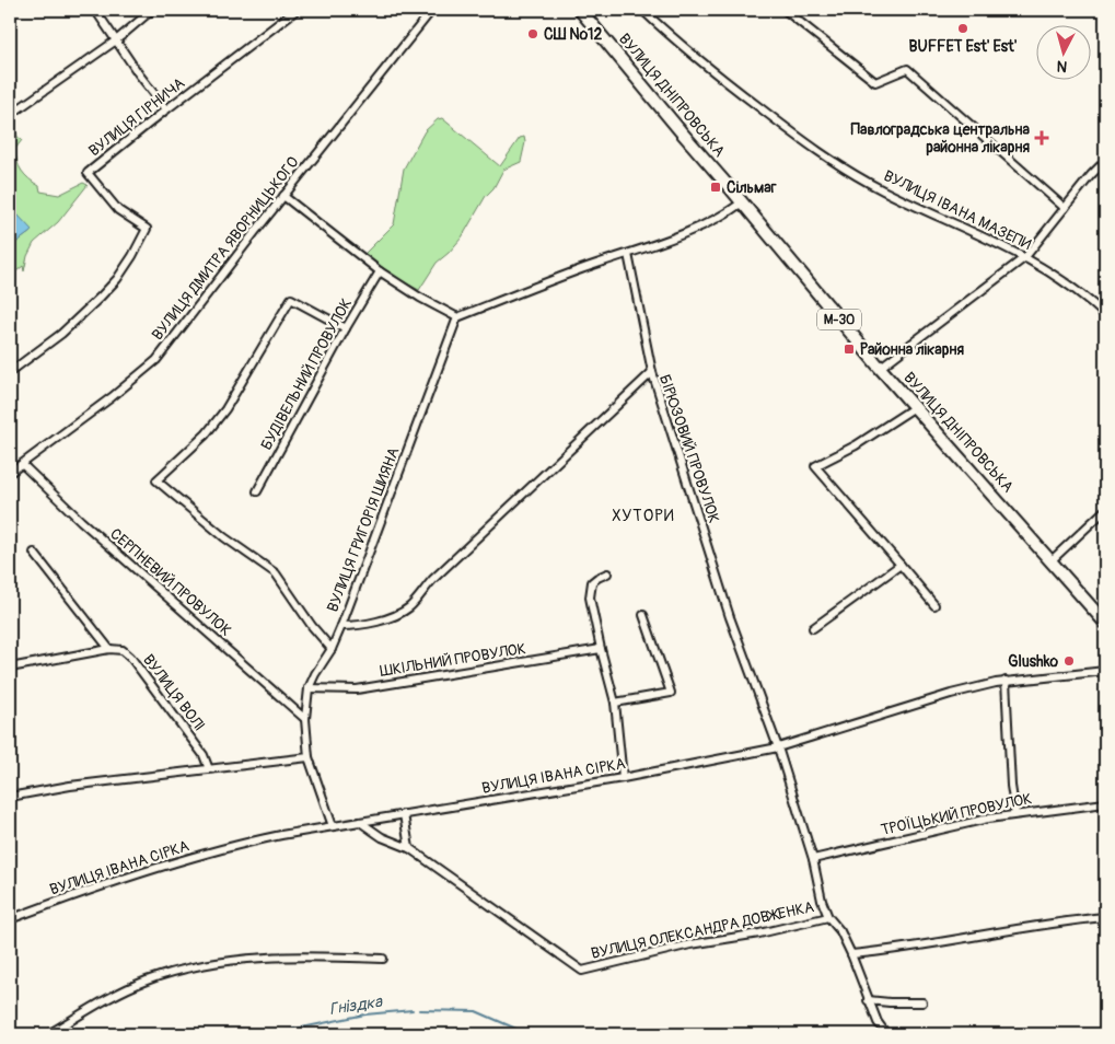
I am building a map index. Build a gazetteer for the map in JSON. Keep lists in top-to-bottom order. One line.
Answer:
{"streets":{"highway":["ВУЛИЦЯ ДНІПРОВСЬКА","М-30"],"street":["ВУЛИЦЯ ГІРНИЧА","ВУЛИЦЯ ІВАНА МАЗЕПИ","ВУЛИЦЯ ДМИТРА ЯВОРНИЦЬКОГО","БУДІВЕЛЬНИЙ ПРОВУЛОК","БІРЮЗОВИЙ ПРОВУЛОК","ВУЛИЦЯ ГРИГОРІЯ ШИЯНА","СЕРПНЕВИЙ ПРОВУЛОК","ШКІЛЬНИЙ ПРОВУЛОК","ВУЛИЦЯ ВОЛІ","ВУЛИЦЯ ІВАНА СІРКА","ТРОЇЦЬКИЙ ПРОВУЛОК","ВУЛИЦЯ ОЛЕКСАНДРА ДОВЖЕНКА"]},"crossings":[["ВУЛИЦЯ ДМИТРА ЯВОРНИЦЬКОГО","СЕРПНЕВИЙ ПРОВУЛОК"],["БІРЮЗОВИЙ ПРОВУЛОК","ВУЛИЦЯ ГРИГОРІЯ ШИЯНА"],["БІРЮЗОВИЙ ПРОВУЛОК","ВУЛИЦЯ ІВАНА СІРКА"],["БІРЮЗОВИЙ ПРОВУЛОК","ТРОЇЦЬКИЙ ПРОВУЛОК"],["БІРЮЗОВИЙ ПРОВУЛОК","ВУЛИЦЯ ОЛЕКСАНДРА ДОВЖЕНКА"],["ВУЛИЦЯ ГРИГОРІЯ ШИЯНА","СЕРПНЕВИЙ ПРОВУЛОК"],["ВУЛИЦЯ ГРИГОРІЯ ШИЯНА","ШКІЛЬНИЙ ПРОВУЛОК"],["ВУЛИЦЯ ГРИГОРІЯ ШИЯНА","ВУЛИЦЯ ІВАНА СІРКА"],["ВУЛИЦЯ ІВАНА СІРКА","ВУЛИЦЯ ОЛЕКСАНДРА ДОВЖЕНКА"]],"districts":["ХУТОРИ"],"water":["Гніздка"],"places":{"other":["BUFFET Est' Est'","СШ №12","Glushko"],"health":["Павлоградська центральна районна лікарня"],"transit":["Сільмаг","Районна лікарня"]},"north":"bottom"}
